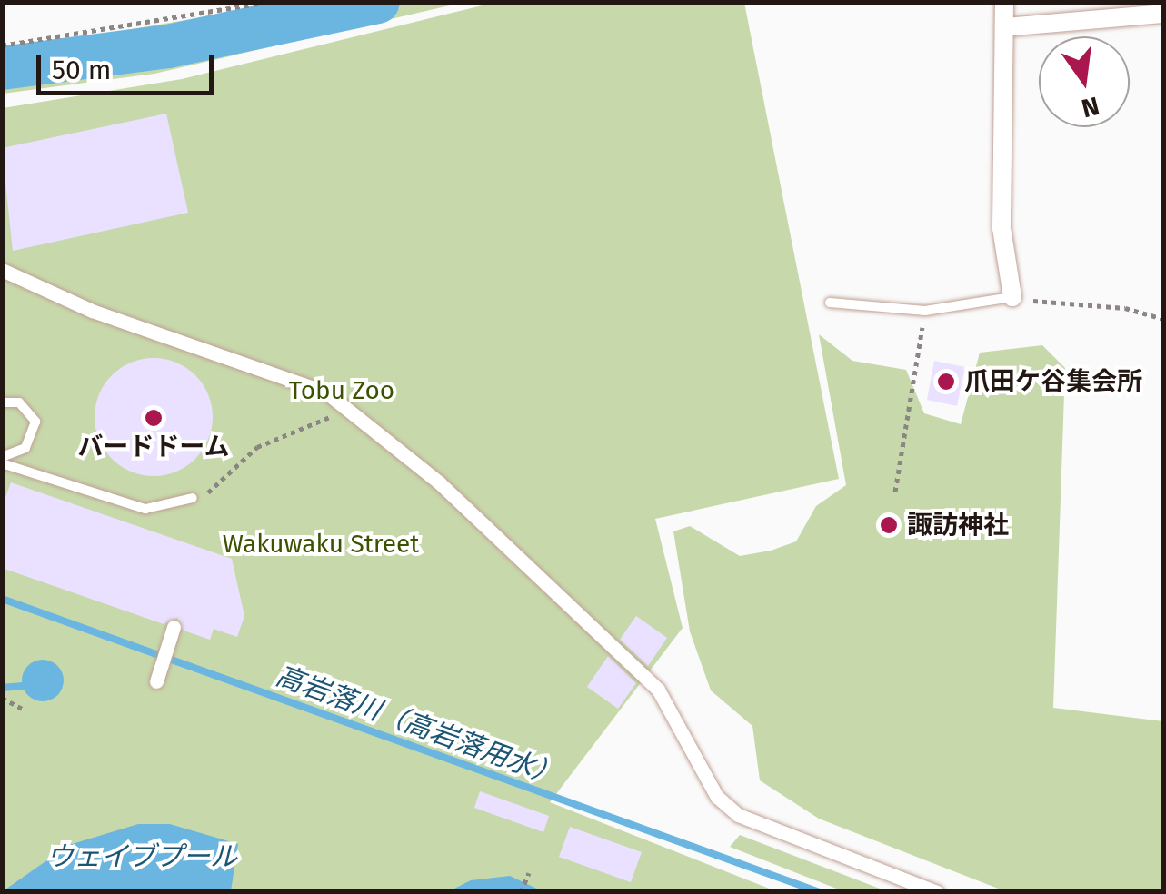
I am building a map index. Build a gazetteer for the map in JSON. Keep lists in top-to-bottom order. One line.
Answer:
{"water":["高岩落川（高岩落用水）","ウェイブプール"],"parks":["Tobu Zoo","Wakuwaku Street"],"places":["爪田ケ谷集会所","バードドーム","諏訪神社"],"scale_bar":"50 m","north":"bottom"}
